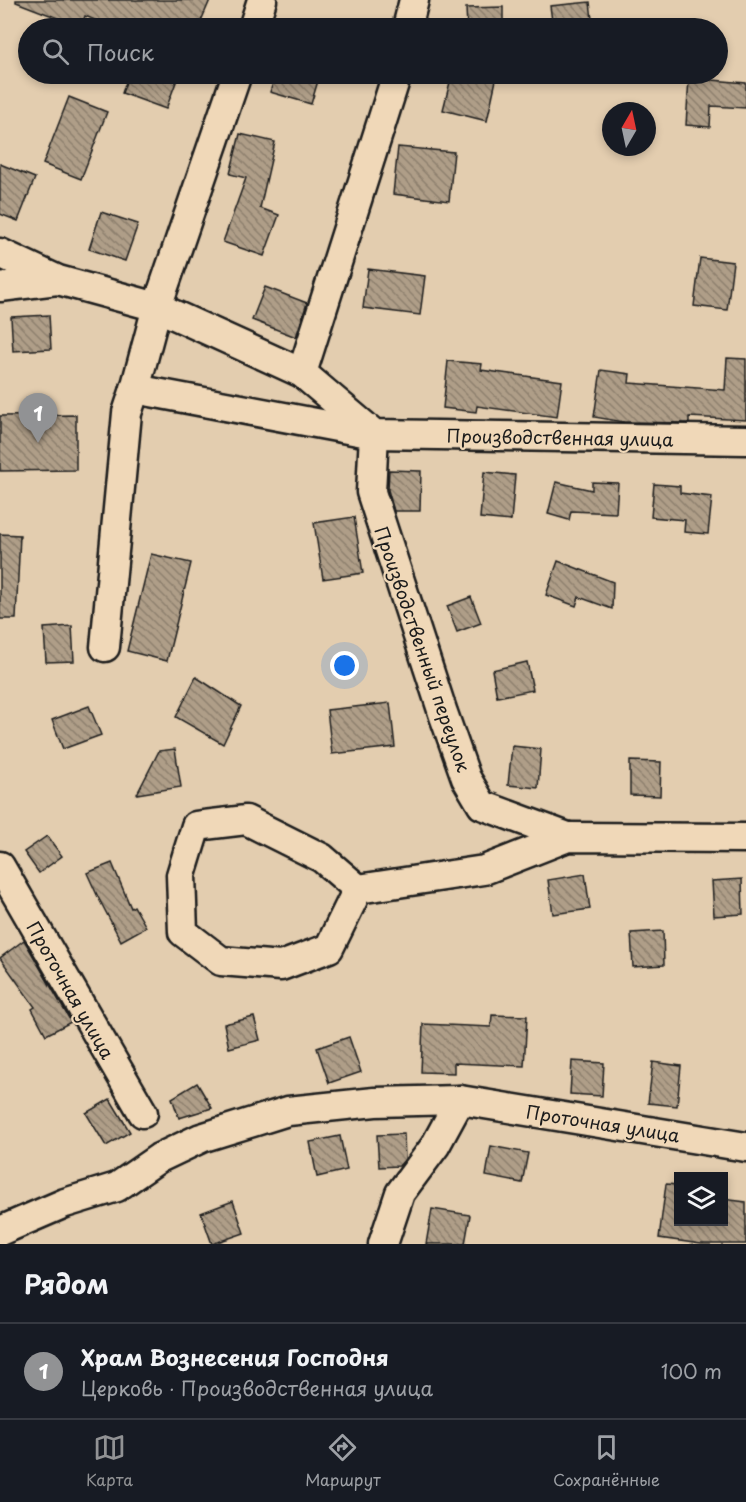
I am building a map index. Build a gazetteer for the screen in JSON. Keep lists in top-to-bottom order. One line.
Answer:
{"streets":{"street":["Производственная улица","Производственный переулок","Проточная улица"]},"crossings":[["Производственная улица","Производственный переулок"]],"north":"top","page":{"search":"Поиск","pins":"1","heading":"Рядом","list":[{"mark":"1","name":"Храм Вознесения Господня","note":"Церковь · Производственная улица","value":"100 m"}],"nav":["Карта","Маршрут","Сохранённые"]}}
